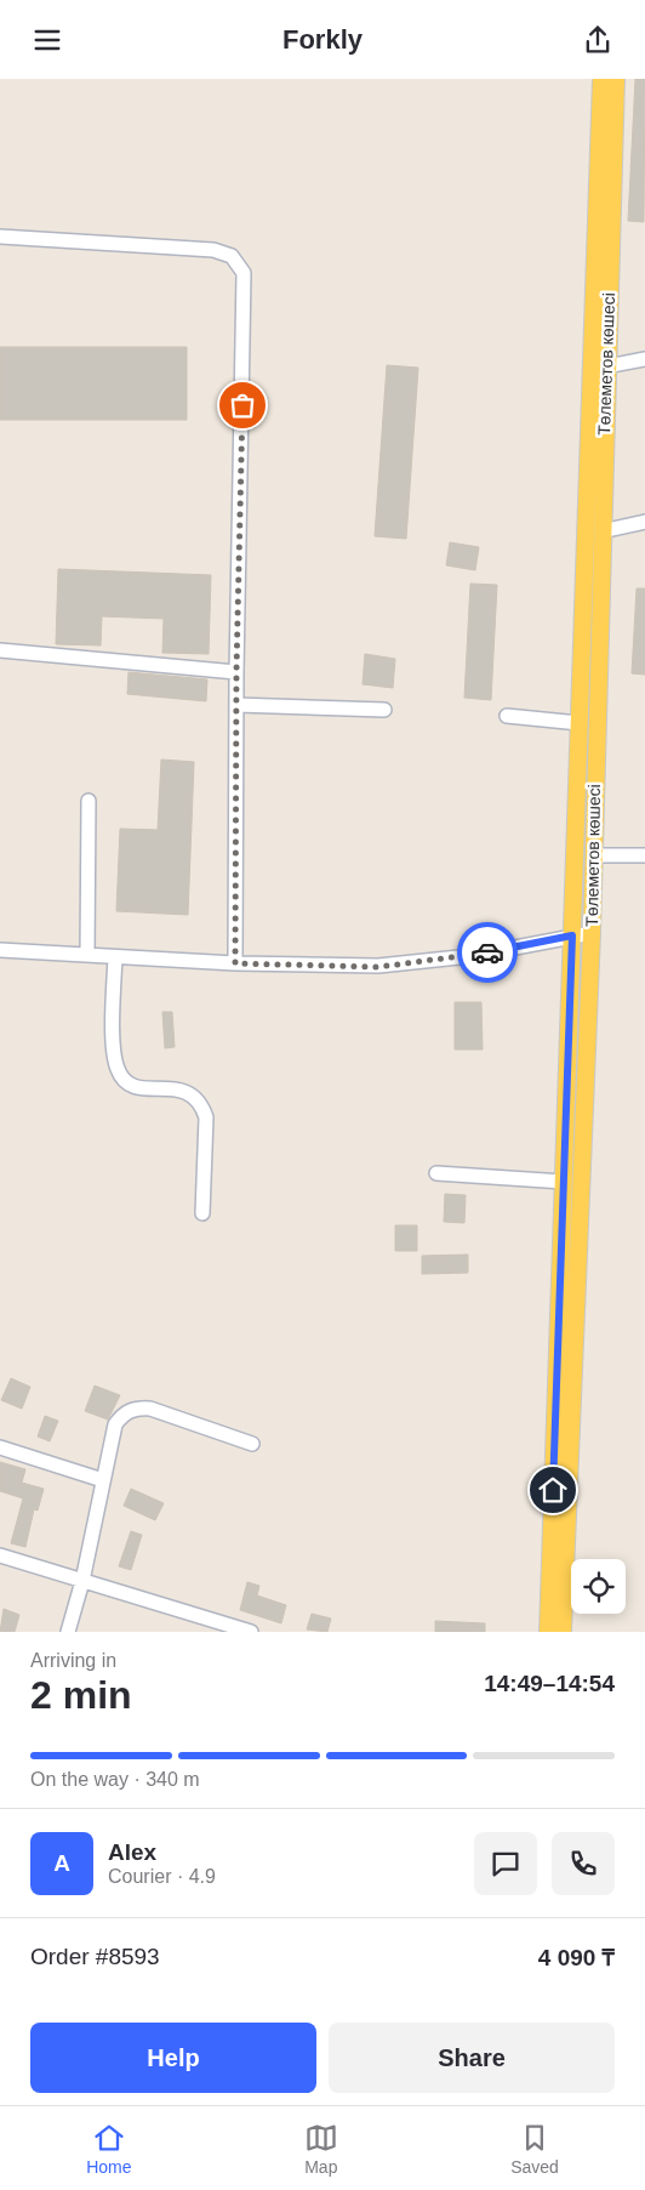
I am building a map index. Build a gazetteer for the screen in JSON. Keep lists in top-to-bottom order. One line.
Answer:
{"streets":{"main road":["Төлеметов көшесі"]},"page":{"header":"Forkly","heading":["2 min","Arriving in","14:49–14:54"],"panel":["Alex","Courier · 4.9","Order #8593","4 090 ₸"],"bar":"On the way · 340 m","round":"A","buttons":["Help","Share"],"tabs":["Home","Map","Saved"]}}
